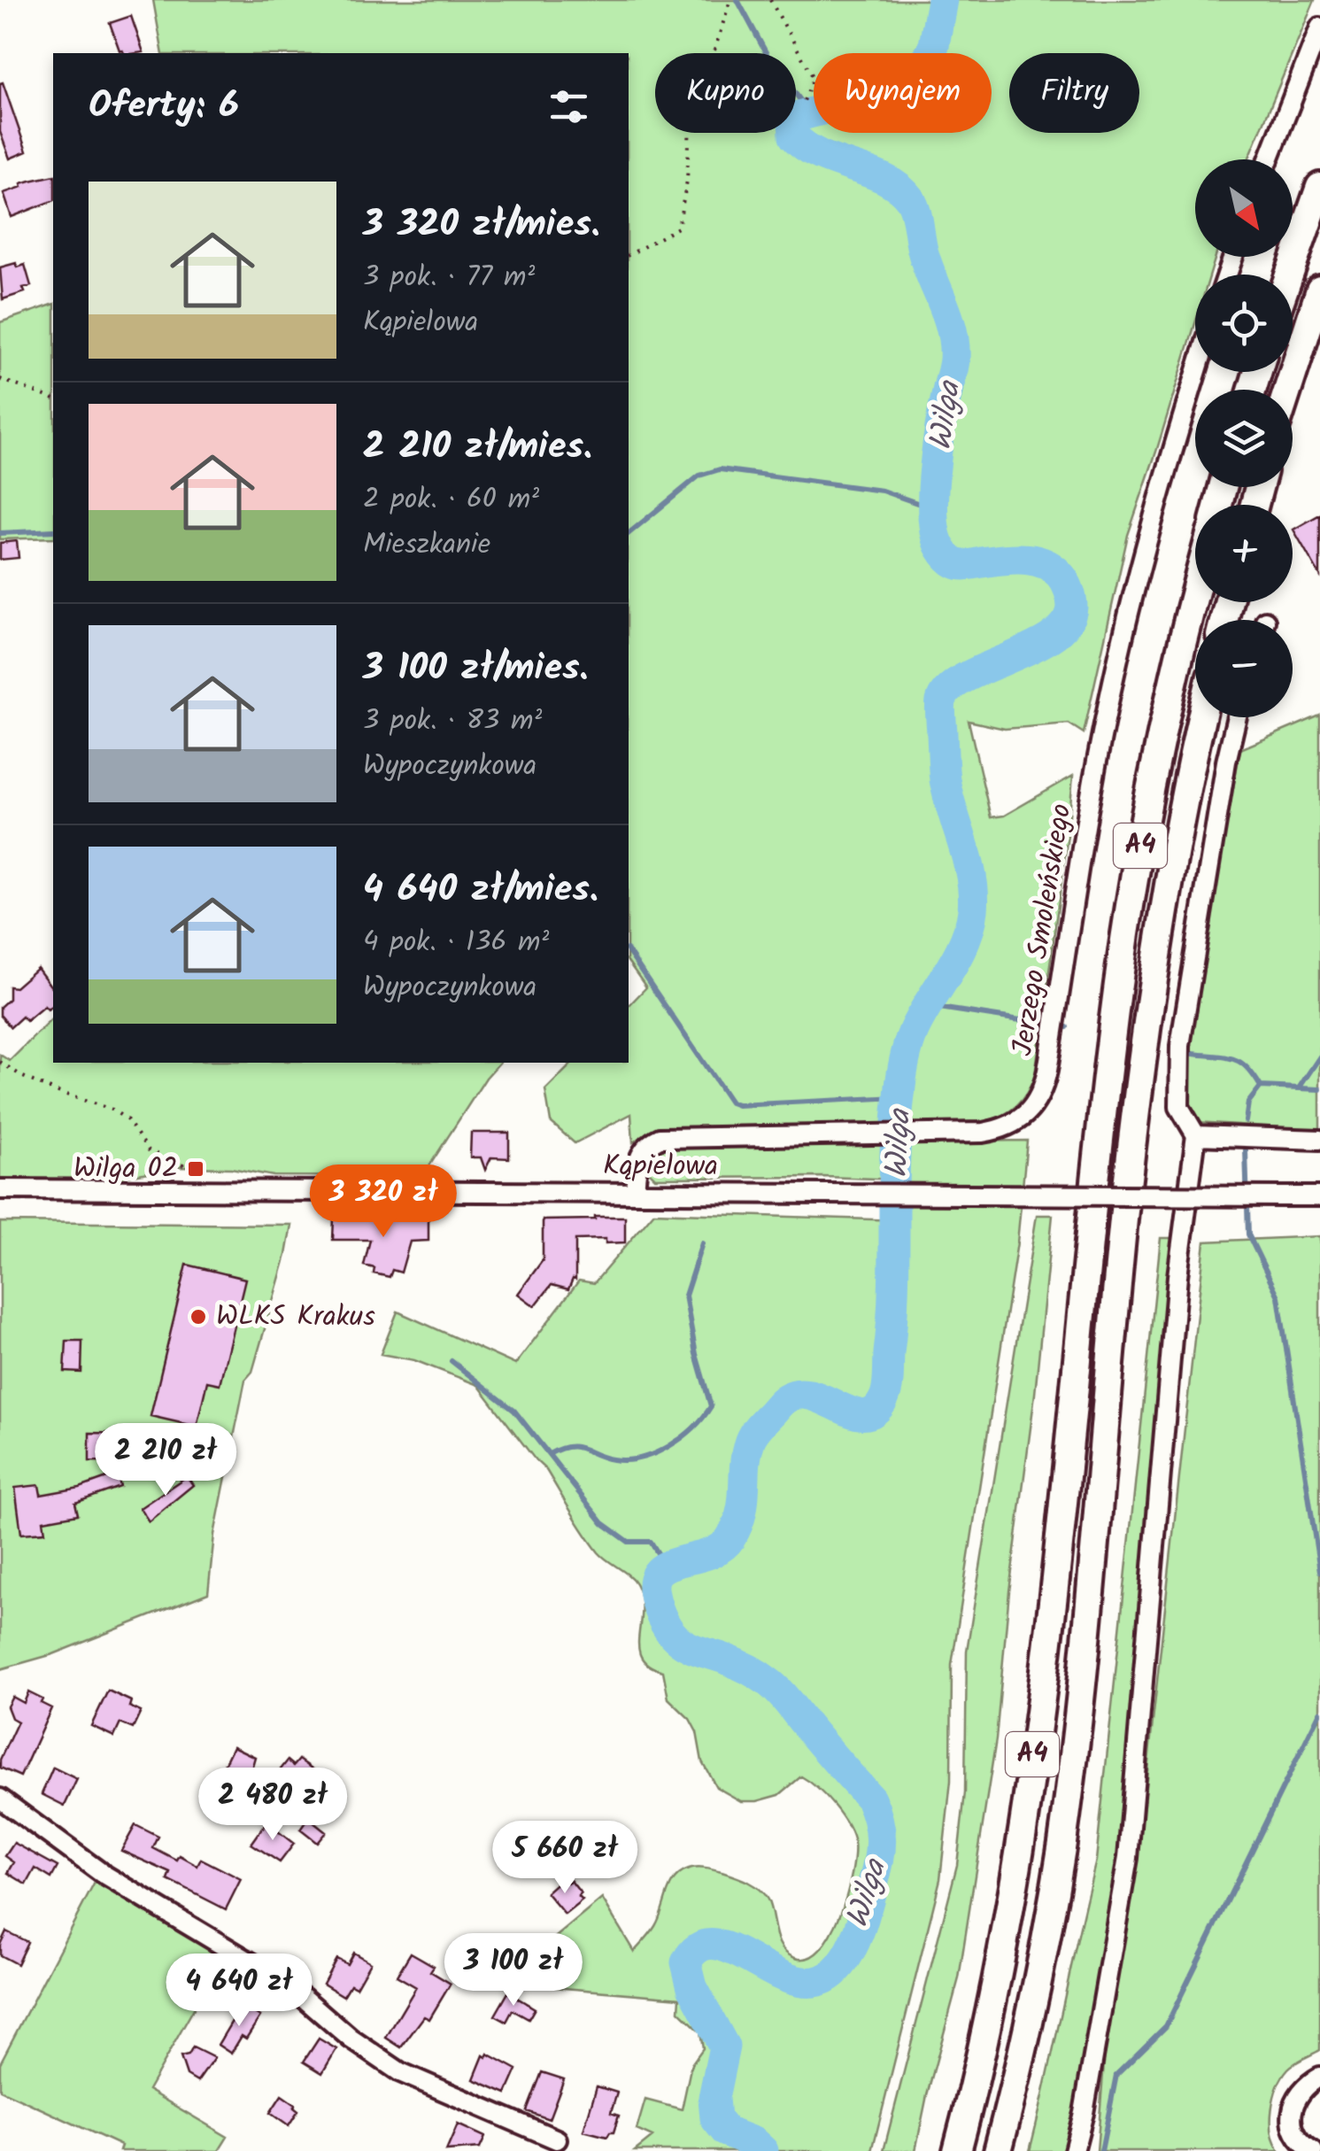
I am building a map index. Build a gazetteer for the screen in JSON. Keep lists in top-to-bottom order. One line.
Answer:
{"streets":{"highway":["A4"],"street":["Jerzego Smoleńskiego","Kąpielowa"]},"crossings":[["Jerzego Smoleńskiego","Kąpielowa"]],"water":["Wilga"],"places":{"transit":["Wilga 02"],"other":["WLKS Krakus"]},"north":"bottom right","page":{"chip":["Kupno","Wynajem","Filtry"],"heading":"Oferty: 6","map_buttons":["+","−"],"list":[{"name":"3 320 zł/mies.","note":"3 pok. · 77 m² · Kąpielowa"},{"name":"2 210 zł/mies.","note":"2 pok. · 60 m² · Mieszkanie"},{"name":"3 100 zł/mies.","note":"3 pok. · 83 m² · Wypoczynkowa"},{"name":"4 640 zł/mies.","note":"4 pok. · 136 m² · Wypoczynkowa"}],"price":["3 320 zł","2 210 zł","2 480 zł","5 660 zł","3 100 zł","4 640 zł"]}}
